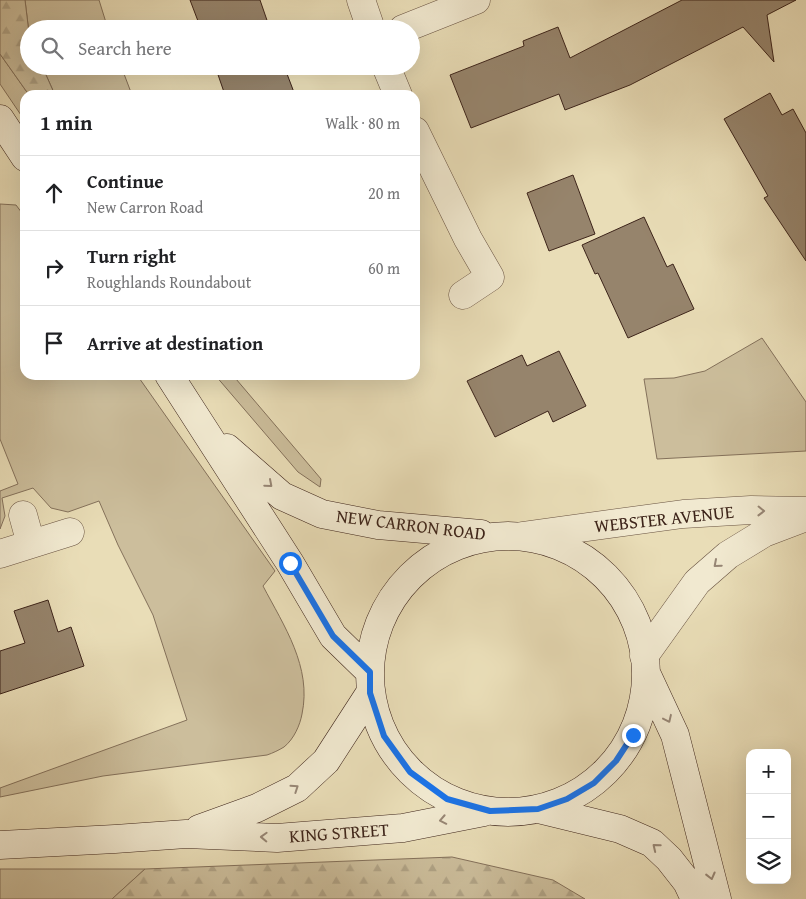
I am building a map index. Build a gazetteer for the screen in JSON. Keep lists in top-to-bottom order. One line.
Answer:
{"streets":{"main road":["WEBSTER AVENUE","NEW CARRON ROAD","KING STREET"]},"crossings":[["WEBSTER AVENUE","NEW CARRON ROAD"],["NEW CARRON ROAD","KING STREET"]],"one_way":["NEW CARRON ROAD"],"page":{"search":"Search here","heading":["1 min","Walk · 80 m"],"list":[["Continue","New Carron Road","20 m"],["Turn right","Roughlands Roundabout","60 m"],"Arrive at destination"],"map_buttons":["+","−"]}}
